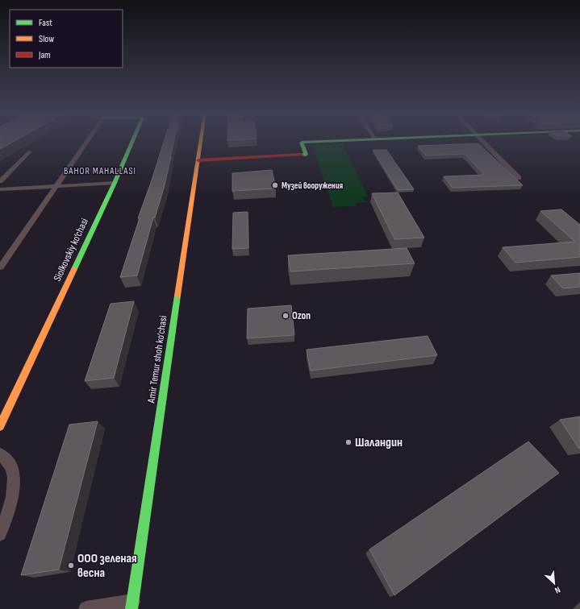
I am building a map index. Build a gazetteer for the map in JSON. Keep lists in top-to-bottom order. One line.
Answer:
{"streets":{"street":["Siolkovskiy ko‘chasi","Amir Temur shoh ko‘chasi"]},"districts":["BAHOR MAHALLASI"],"places":["Музей вооружения","Ozon","Шаландин","ООО зеленая весна"],"legend":["Fast","Slow","Jam"],"north":"bottom right"}
